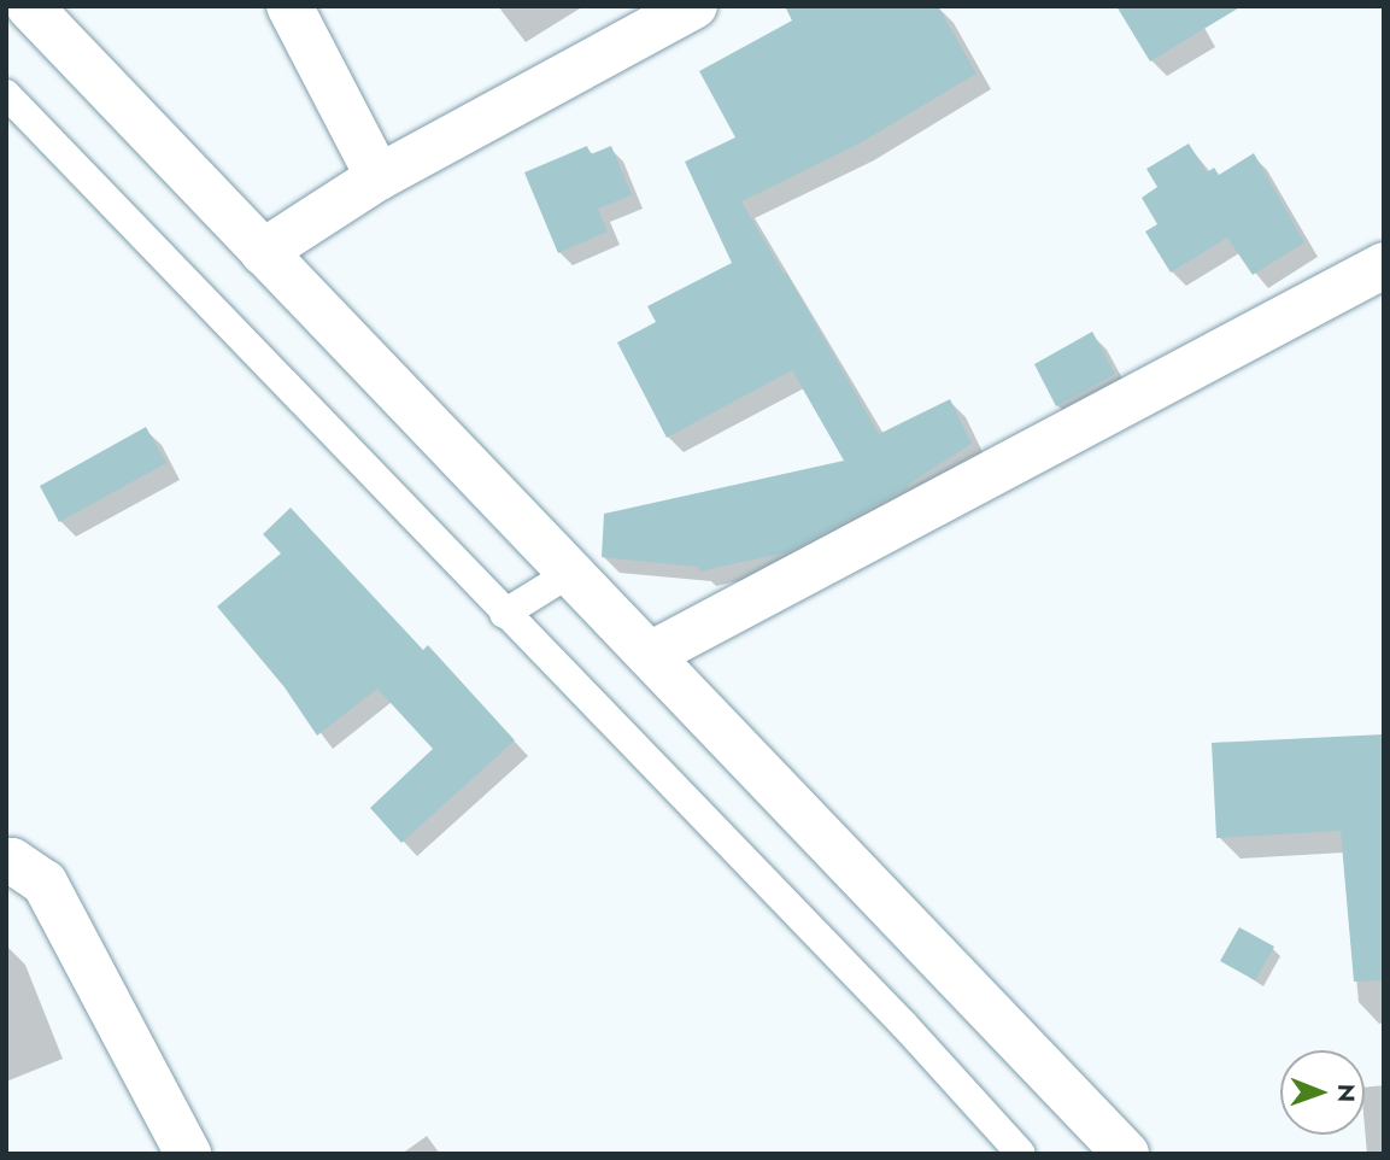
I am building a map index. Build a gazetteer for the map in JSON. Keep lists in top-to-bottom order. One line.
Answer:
{"north":"right"}
